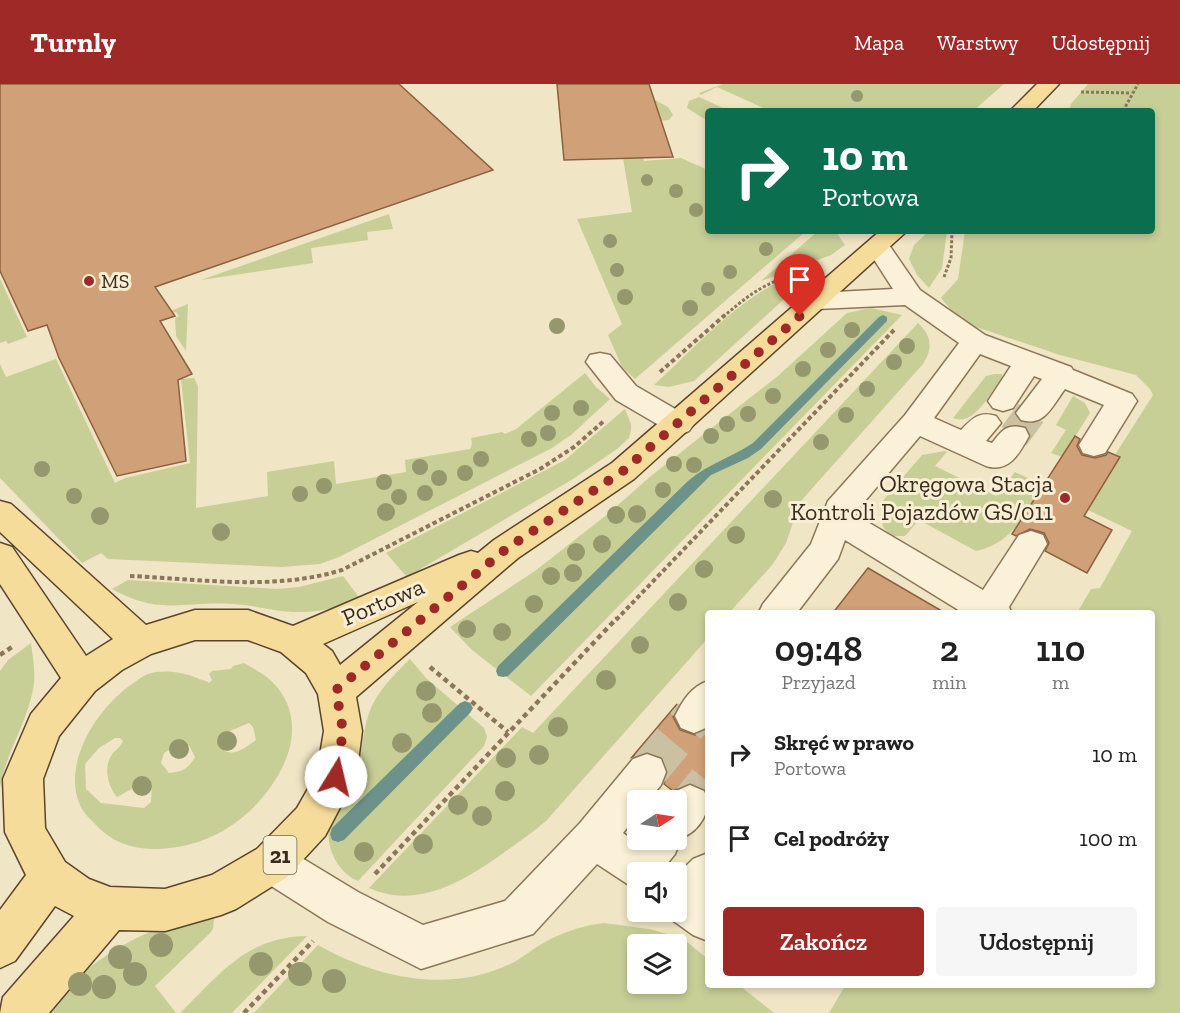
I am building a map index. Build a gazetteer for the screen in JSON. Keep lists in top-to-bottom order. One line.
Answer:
{"streets":{"main road":["Portowa","21"]},"crossings":[["Portowa","21"]],"places":["MS","Okręgowa Stacja Kontroli Pojazdów GS/011"],"north":"right","page":{"header":"Turnly","nav":["Mapa","Warstwy","Udostępnij"],"turn":["10 m","Portowa"],"eta":["09:48","Przyjazd","2","min","110","m"],"list":[{"name":"Skręć w prawo","note":"Portowa","value":"10 m"},{"name":"Cel podróży","value":"100 m"}],"buttons":["Zakończ","Udostępnij"]}}
